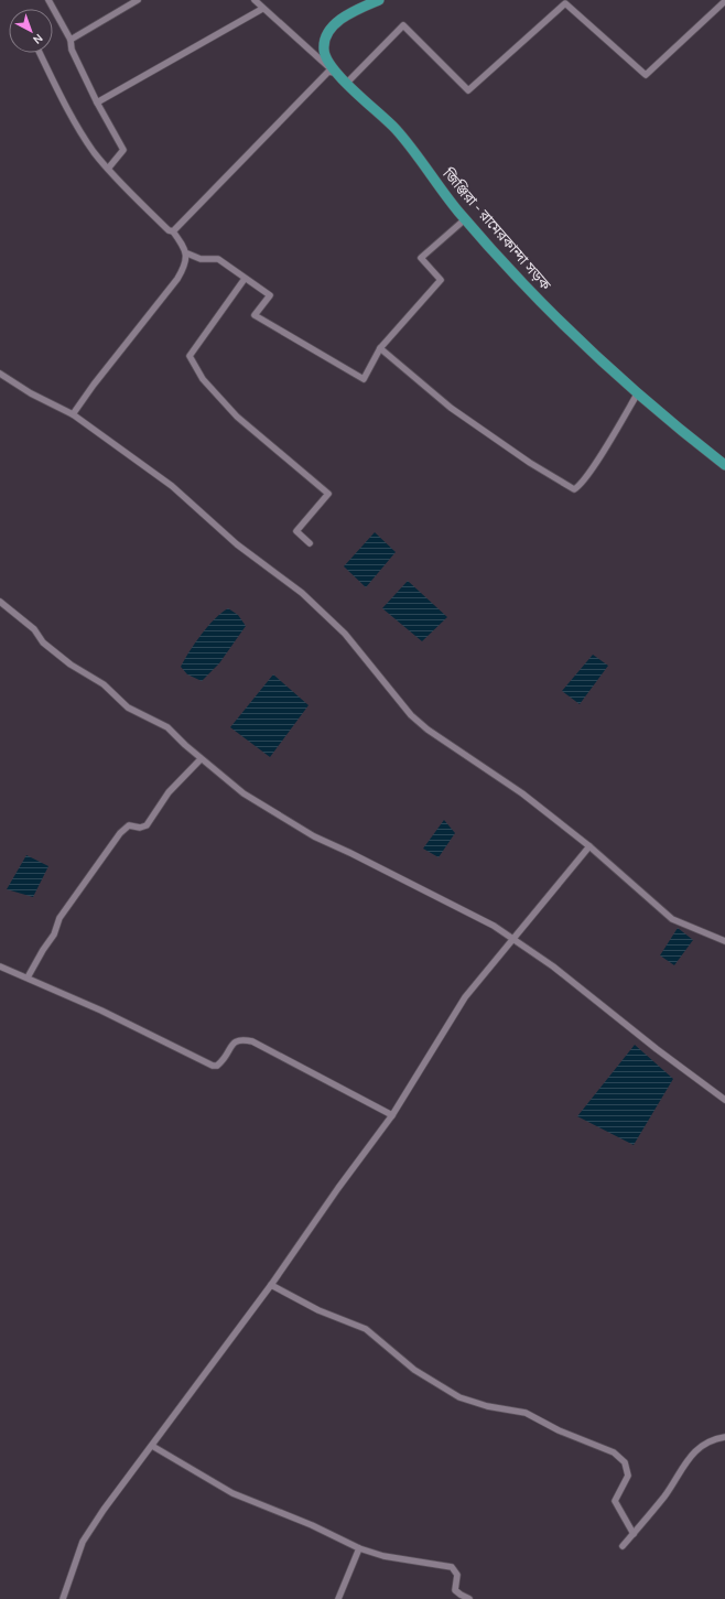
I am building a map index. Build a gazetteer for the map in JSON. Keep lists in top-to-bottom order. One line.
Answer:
{"streets":{"main road":["জিঞ্জিরা - রামেরকান্দা সড়ক"]},"north":"bottom right"}
